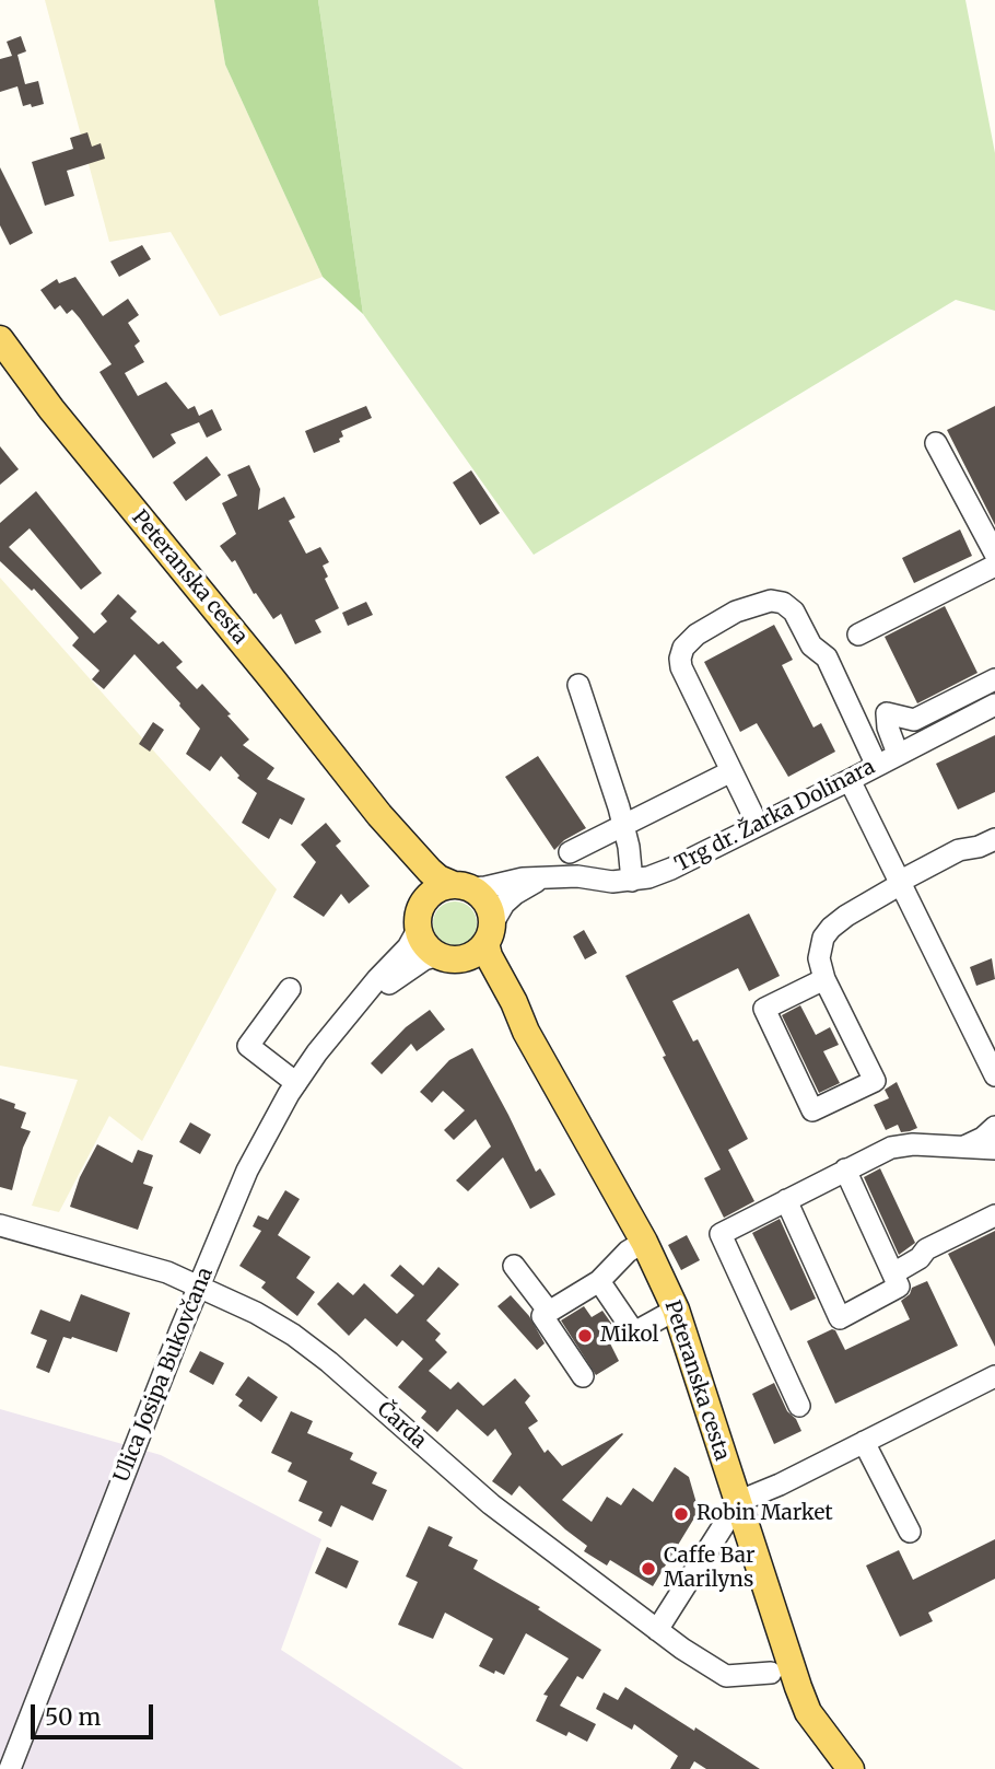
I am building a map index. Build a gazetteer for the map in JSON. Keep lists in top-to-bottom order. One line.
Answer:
{"streets":{"main road":["Peteranska cesta"],"street":["Trg dr. Žarka Dolinara","Ulica Josipa Bukovčana","Čarda"]},"crossings":[["Peteranska cesta","Trg dr. Žarka Dolinara"],["Peteranska cesta","Ulica Josipa Bukovčana"],["Peteranska cesta","Čarda"],["Trg dr. Žarka Dolinara","Ulica Josipa Bukovčana"],["Ulica Josipa Bukovčana","Čarda"]],"places":["Mikol","Robin Market","Caffe Bar Marilyns"],"scale_bar":"50 m"}
